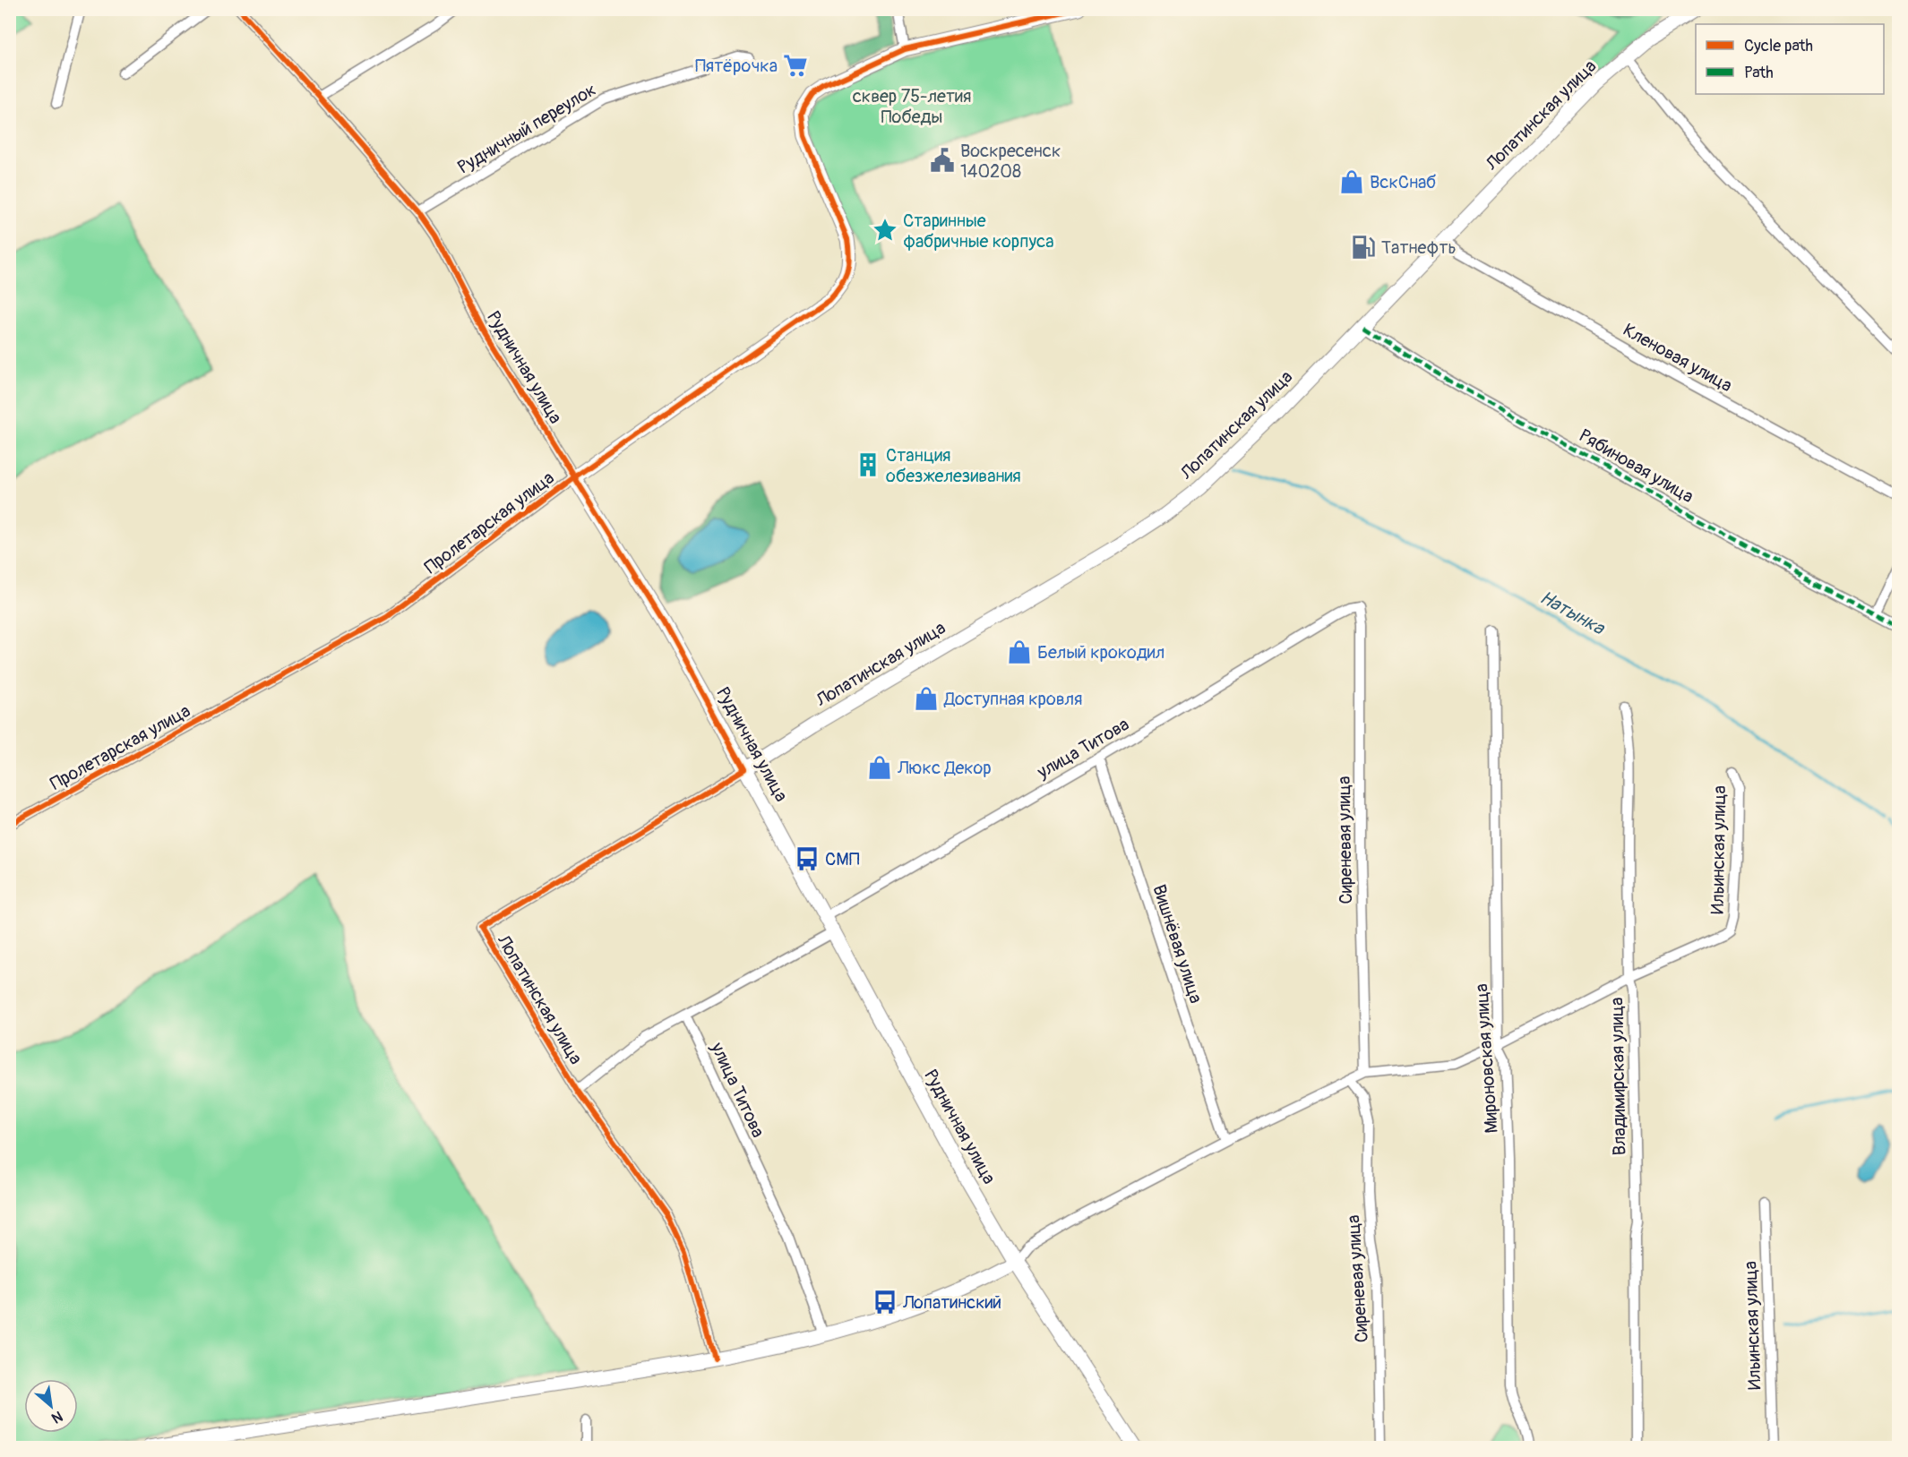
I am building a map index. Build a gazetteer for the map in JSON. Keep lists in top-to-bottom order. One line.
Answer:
{"streets":{"main road":["Лопатинская улица","Рудничная улица","Пролетарская улица"],"street":["Рудничный переулок","Кленовая улица","Рябиновая улица","улица Титова","Сиреневая улица","Ильинская улица","Вишнёвая улица","Мироновская улица","Владимирская улица"]},"crossings":[["Лопатинская улица","Кленовая улица"],["Лопатинская улица","Рудничная улица"],["Лопатинская улица","Рябиновая улица"],["Рудничный переулок","Рудничная улица"],["Рудничная улица","Пролетарская улица"],["Рудничная улица","улица Титова"],["улица Титова","Сиреневая улица"],["улица Титова","Вишнёвая улица"],["Ильинская улица","Владимирская улица"]],"water":["Натынка"],"parks":["сквер 75-летия Победы"],"places":{"supermarket":["Пятёрочка"],"public building":["Воскресенск 140208"],"shop":["ВскСнаб","Белый крокодил","Доступная кровля","Люкс Декор"],"place":["Старинные фабричные корпуса"],"fuel station":["Татнефть"],"building":["Станция обезжелезивания"],"bus stop":["СМП","Лопатинский"]},"legend":["Cycle path","Path"],"north":"bottom right"}
